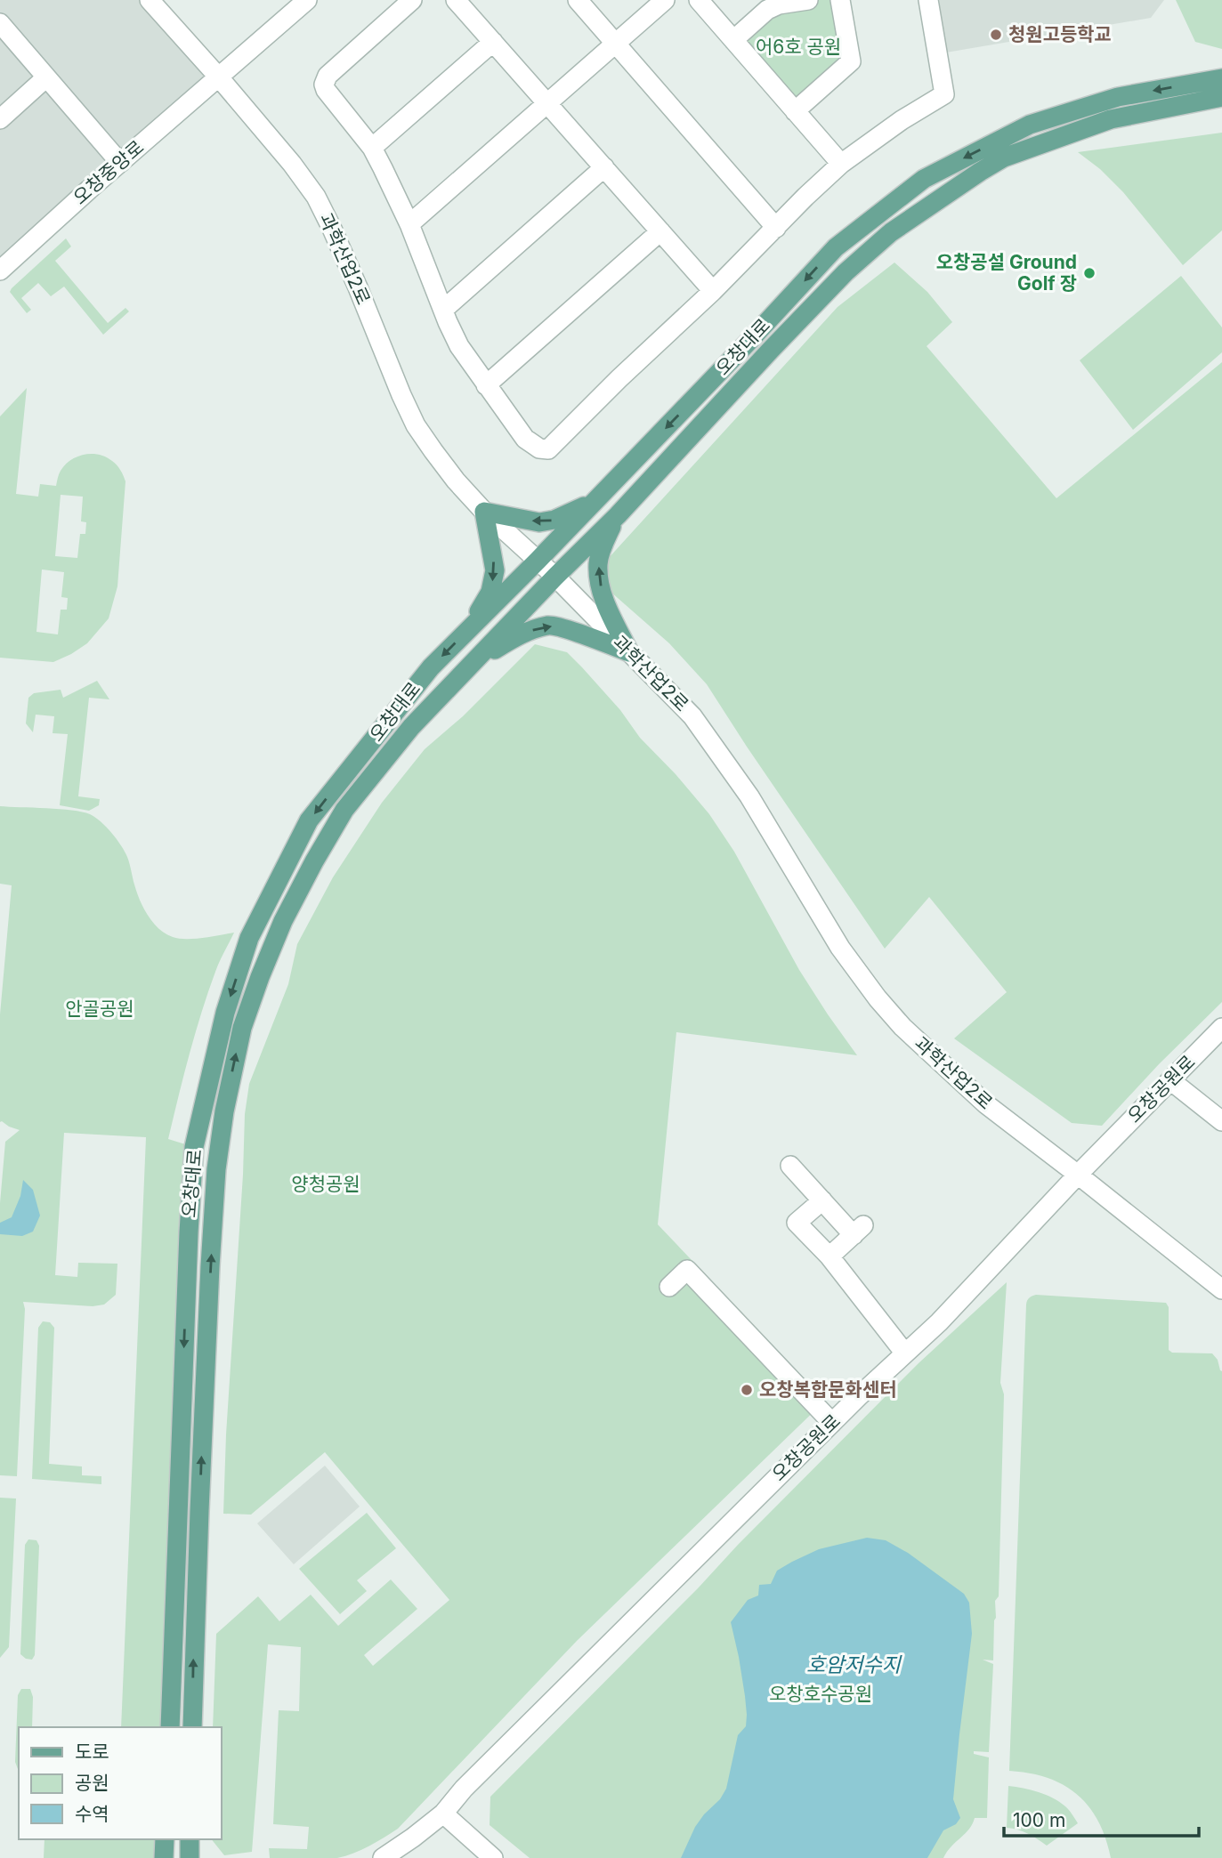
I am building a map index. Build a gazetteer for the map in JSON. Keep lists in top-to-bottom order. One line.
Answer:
{"streets":{"main road":["오창대로"],"street":["오창중앙로","과학산업2로","오창공원로"]},"crossings":[["오창중앙로","과학산업2로"],["과학산업2로","오창대로"],["과학산업2로","오창공원로"]],"water":["호암저수지"],"parks":["어6호 공원","안골공원","양청공원","오창호수공원"],"places":["청원고등학교","오창공설 Ground Golf 장","오창복합문화센터"],"legend":["도로","공원","수역"],"scale_bar":"100 m"}
